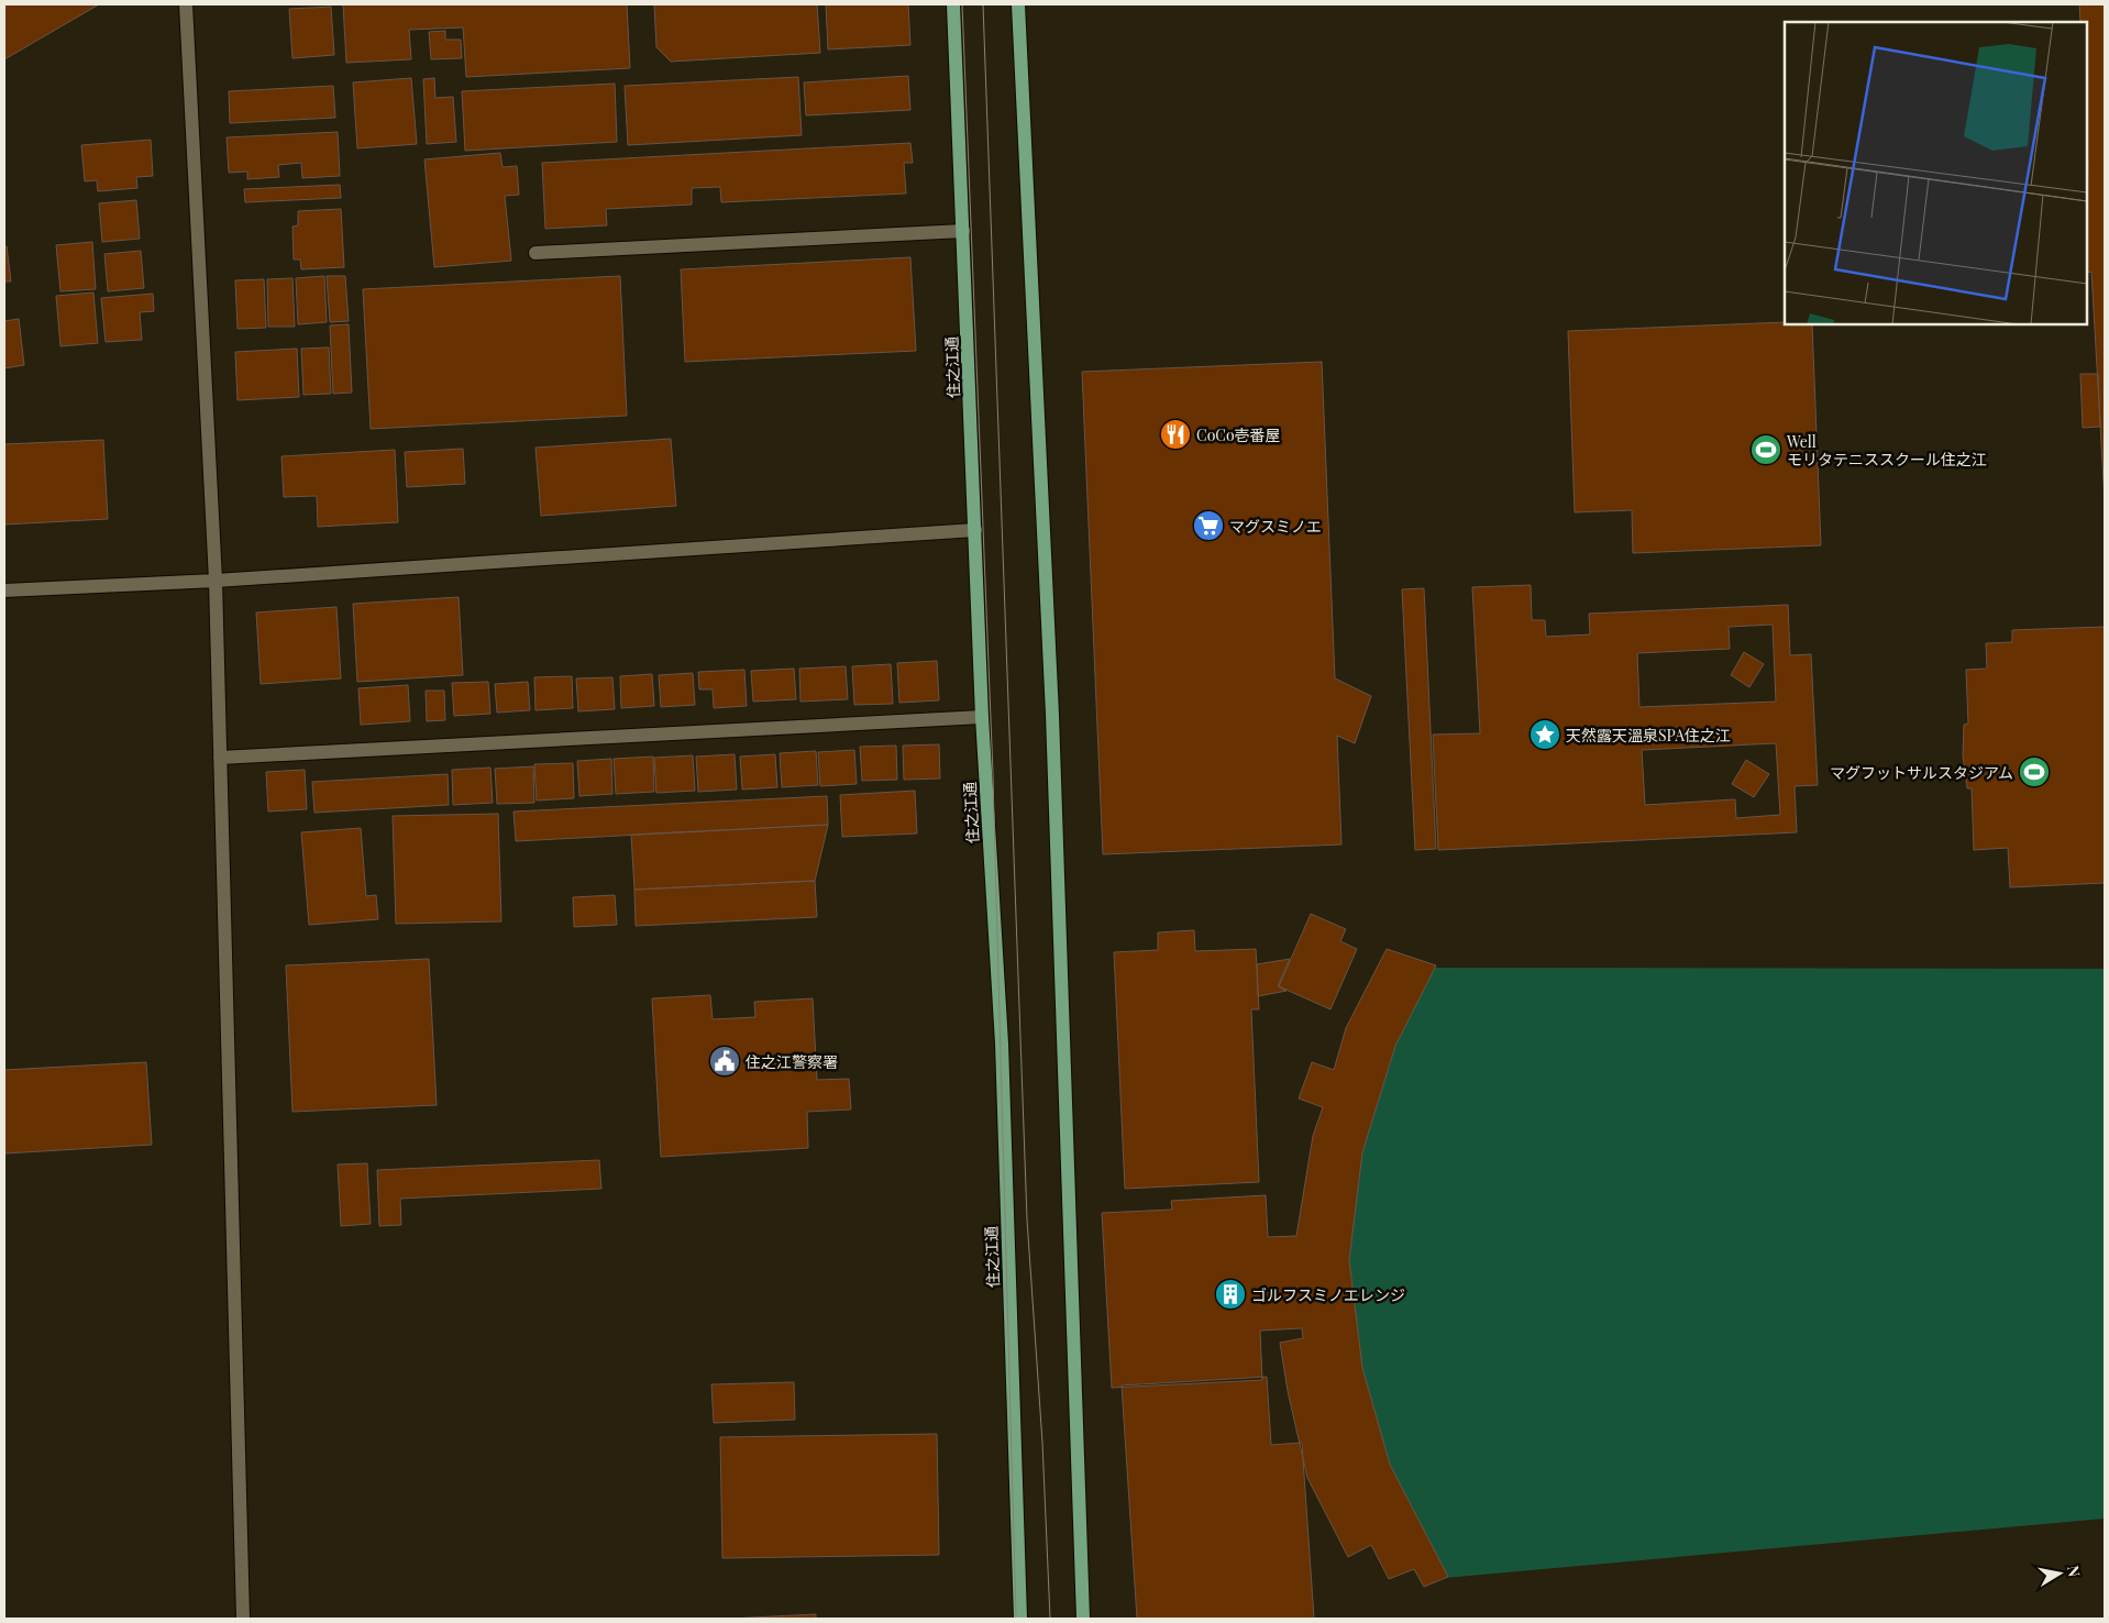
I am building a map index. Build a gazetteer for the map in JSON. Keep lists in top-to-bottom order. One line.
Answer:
{"streets":{"main road":["住之江通"]},"places":{"restaurant":["CoCo壱番屋"],"sports":["Well モリタテニススクール住之江","マグフットサルスタジアム"],"supermarket":["マグスミノエ"],"place":["天然露天溫泉SPA住之江"],"public building":["住之江警察署"],"building":["ゴルフスミノエレンジ"]},"north":"right"}
